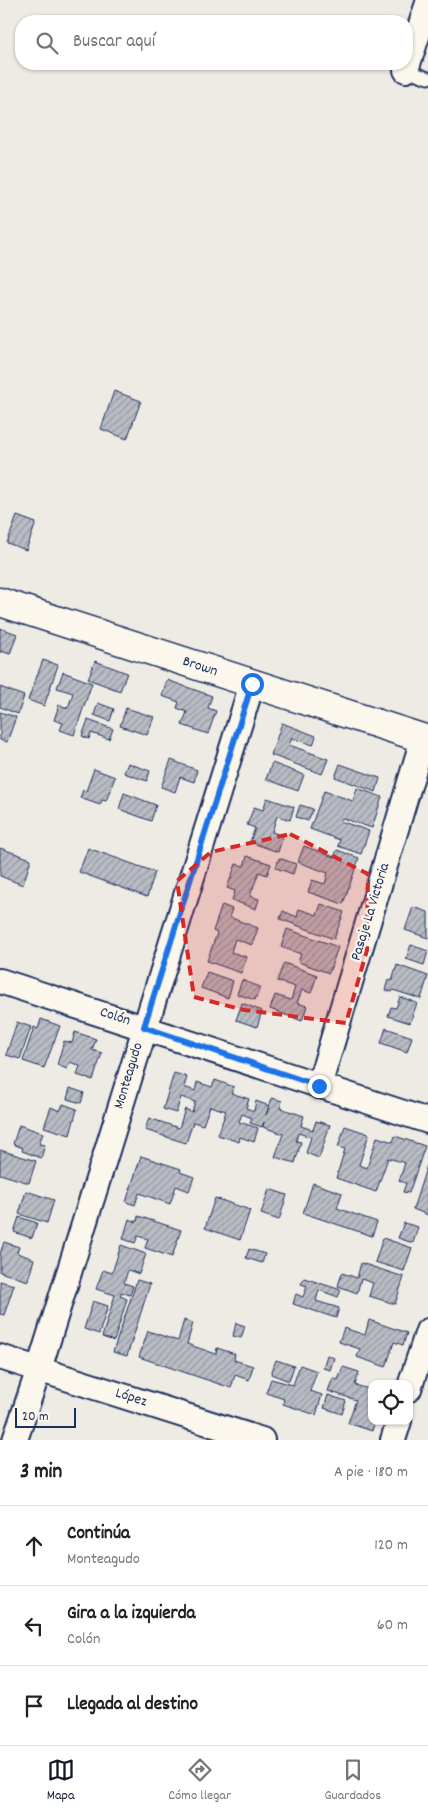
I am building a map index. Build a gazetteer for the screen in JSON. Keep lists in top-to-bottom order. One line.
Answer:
{"streets":{"street":["Brown","Pasaje La Victoria","Colón","Monteagudo","López"]},"crossings":[["Brown","Pasaje La Victoria"],["Brown","Monteagudo"],["Pasaje La Victoria","Colón"],["Colón","Monteagudo"],["Monteagudo","López"]],"scale_bar":"20 m","page":{"search":"Buscar aquí","scale":"20 m","heading":["3 min","A pie · 180 m"],"list":[["Continúa","Monteagudo","120 m"],["Gira a la izquierda","Colón","60 m"],"Llegada al destino"],"nav":["Mapa","Cómo llegar","Guardados"]}}
